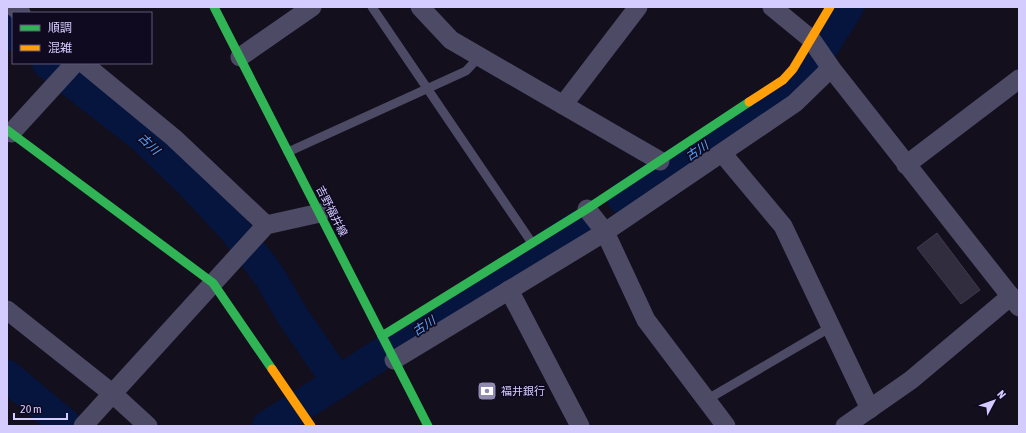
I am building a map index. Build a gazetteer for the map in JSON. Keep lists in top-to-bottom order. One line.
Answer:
{"streets":{"street":["吉野福井線"]},"water":["古川"],"places":{"bank":["福井銀行"]},"legend":["順調","混雑"],"scale_bar":"20 m","north":"top right"}
